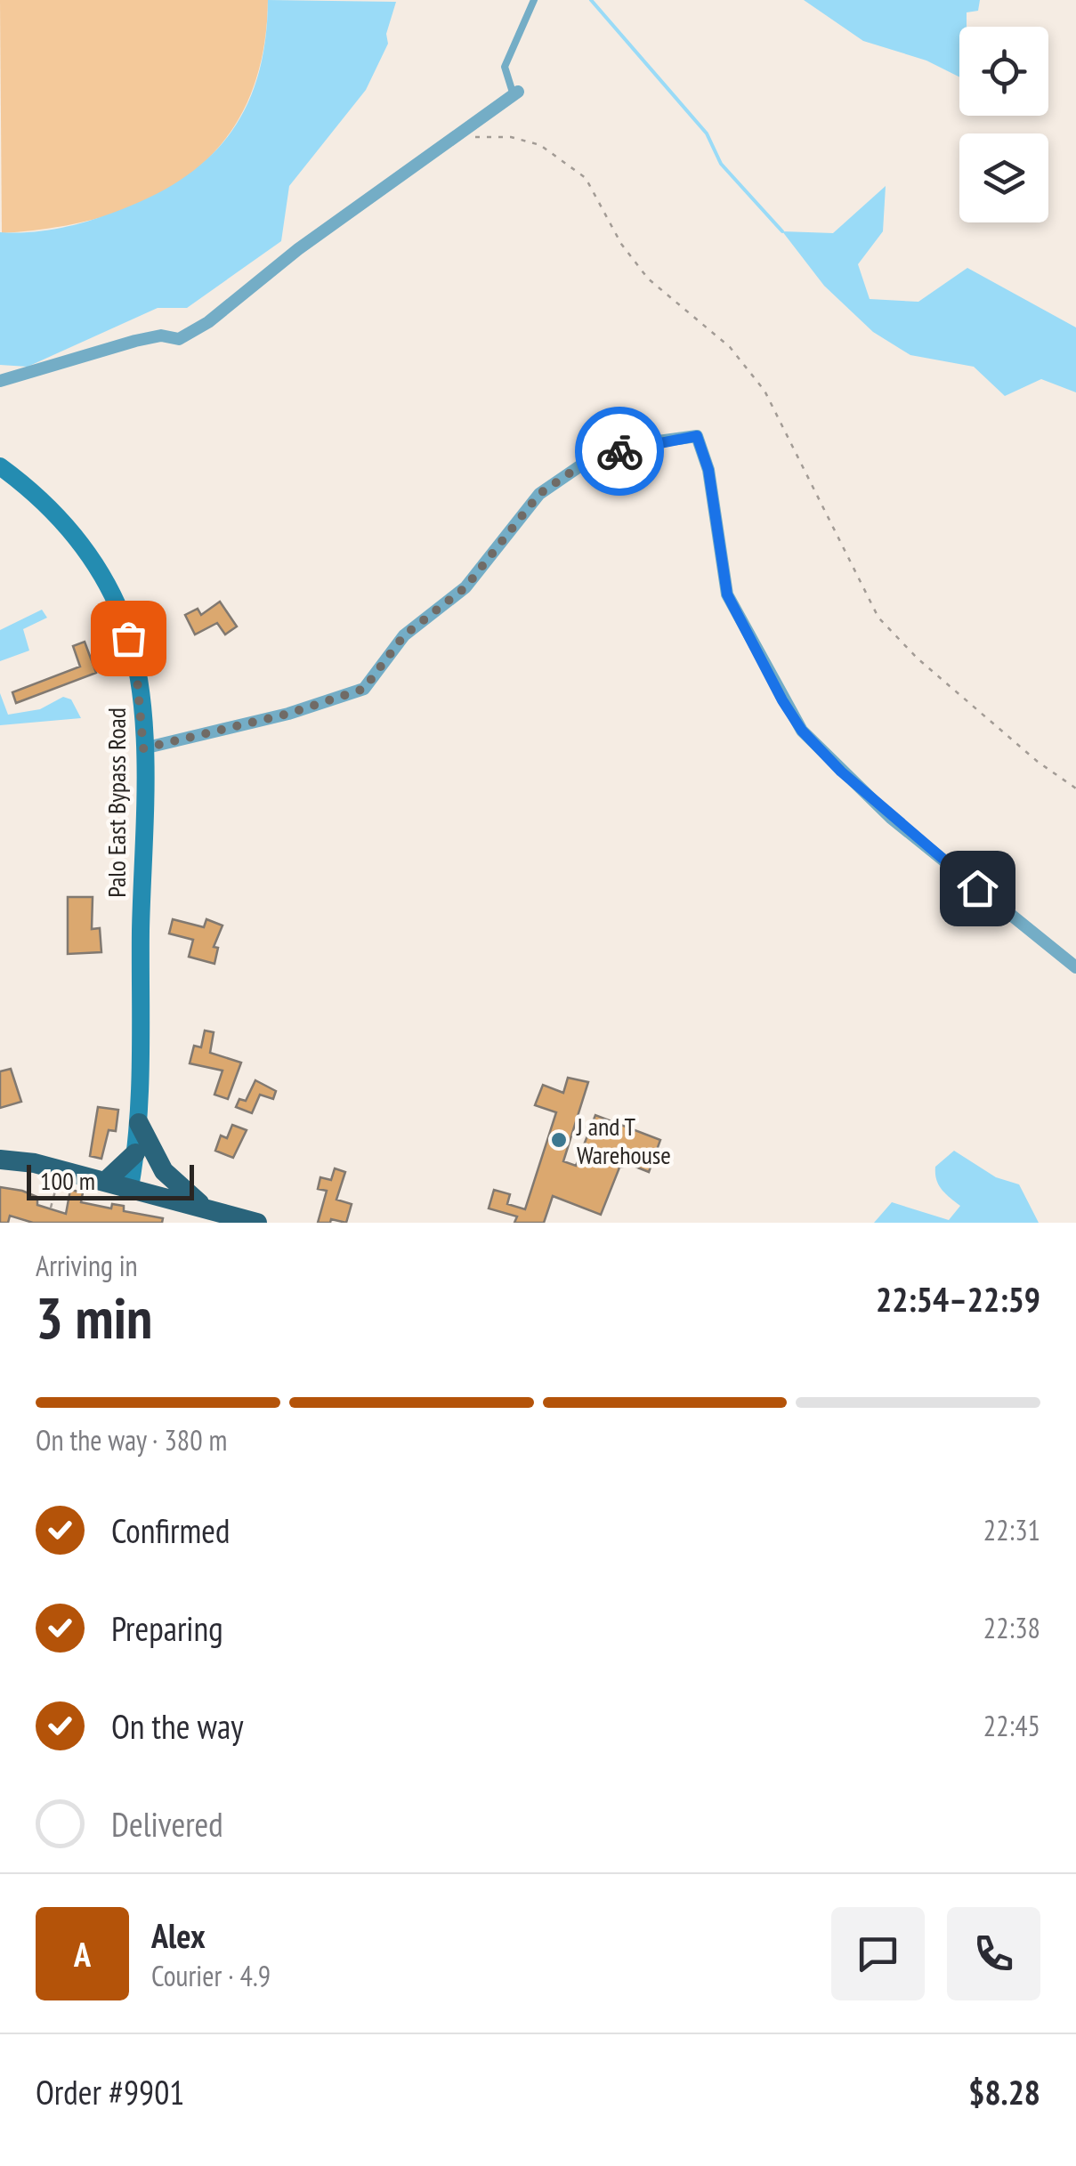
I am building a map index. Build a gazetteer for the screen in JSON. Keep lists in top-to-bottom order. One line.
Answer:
{"streets":{"main road":["Palo East Bypass Road"]},"places":["J and T Warehouse"],"scale_bar":"100 m","page":{"scale":"100 m","heading":["3 min","Arriving in","22:54–22:59"],"panel":["Alex","Courier · 4.9","Order #9901","$8.28"],"bar":"On the way · 380 m","list":[["Confirmed","22:31"],["Preparing","22:38"],["On the way","22:45"],"Delivered"],"round":"A"}}
